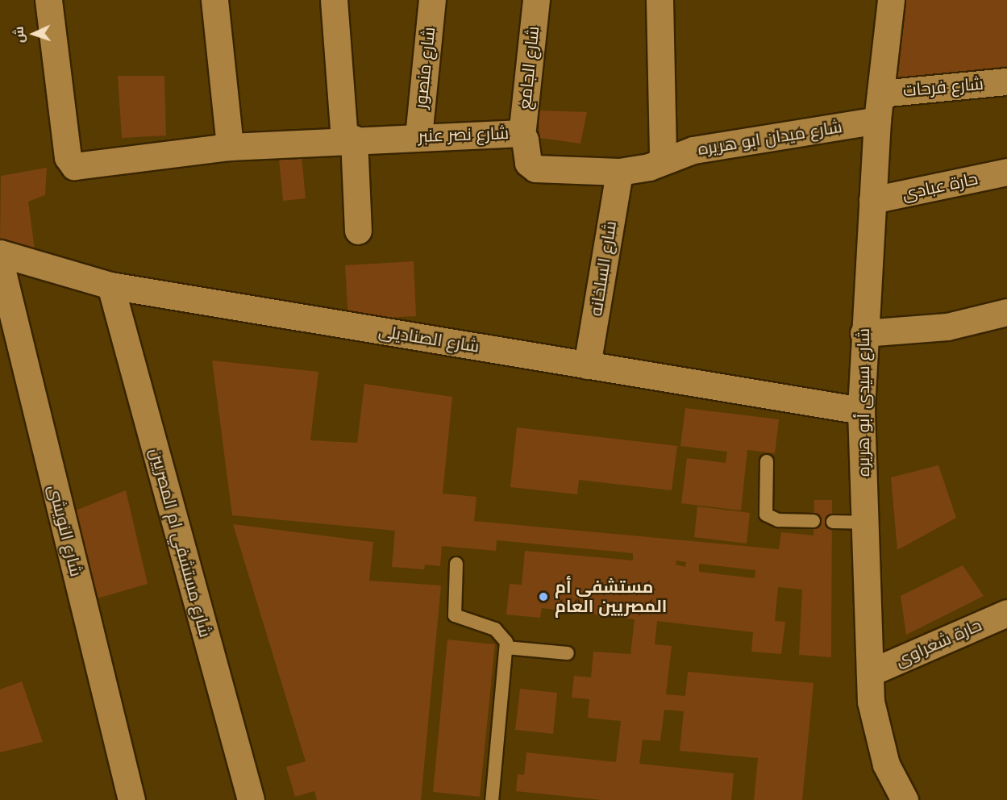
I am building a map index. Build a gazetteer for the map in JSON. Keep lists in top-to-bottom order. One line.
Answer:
{"streets":{"street":["شارع منصور","شارع الجامع","شارع فرحات","شارع نصر عنبر","شارع ميدان ابو هريره","حارة عبادى","شارع السلخانه","شارع الصناديلى","شارع سيدى أبو هريره","شارع النويشى","شارع مستشفي ام المصريين","حارة شعراوى"]},"crossings":[["شارع منصور","شارع نصر عنبر"],["شارع الجامع","شارع نصر عنبر"],["شارع فرحات","شارع سيدى أبو هريره"],["شارع نصر عنبر","شارع ميدان ابو هريره"],["شارع نصر عنبر","شارع السلخانه"],["شارع ميدان ابو هريره","شارع سيدى أبو هريره"],["حارة عبادى","شارع سيدى أبو هريره"],["شارع السلخانه","شارع الصناديلى"],["شارع الصناديلى","شارع سيدى أبو هريره"],["شارع الصناديلى","شارع مستشفي ام المصريين"],["شارع سيدى أبو هريره","حارة شعراوى"]],"places":["مستشفى أم المصريين العام"],"north":"left"}
